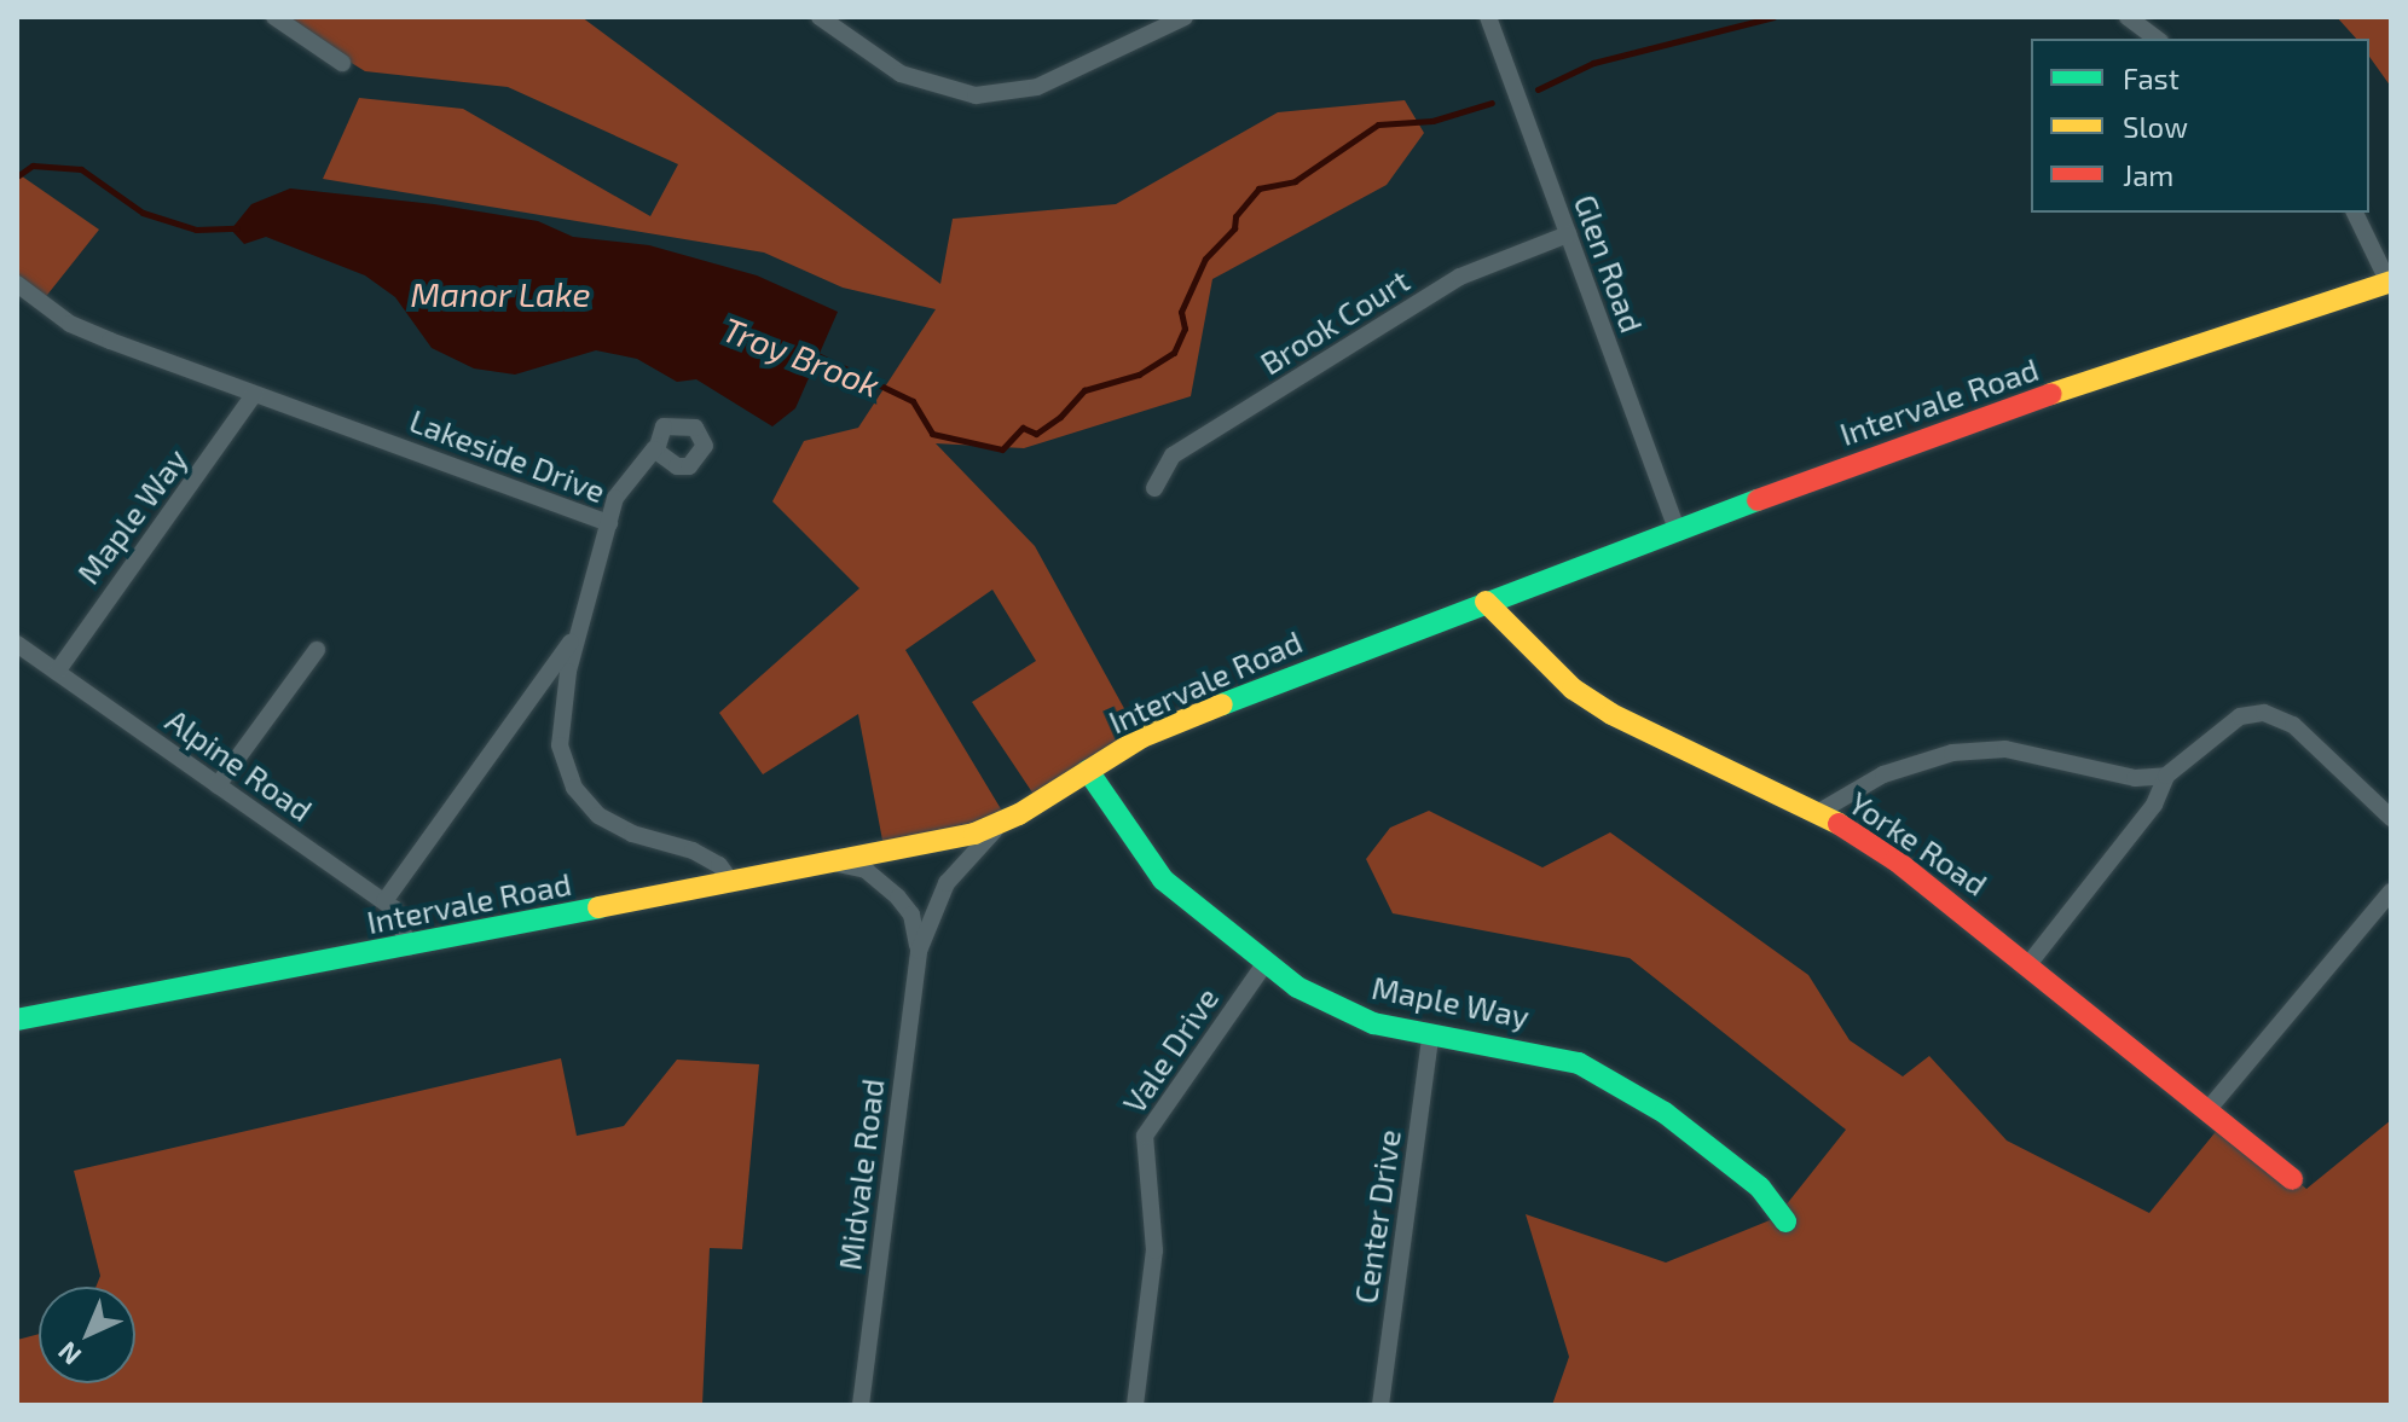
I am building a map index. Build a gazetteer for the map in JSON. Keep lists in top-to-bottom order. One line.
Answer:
{"streets":{"street":["Glen Road","Brook Court","Intervale Road","Lakeside Drive","Maple Way","Alpine Road","Yorke Road","Vale Drive","Midvale Road","Center Drive"]},"crossings":[["Glen Road","Brook Court"],["Glen Road","Intervale Road"],["Intervale Road","Lakeside Drive"],["Intervale Road","Maple Way"],["Intervale Road","Alpine Road"],["Intervale Road","Yorke Road"],["Intervale Road","Midvale Road"],["Lakeside Drive","Maple Way"],["Maple Way","Alpine Road"],["Maple Way","Vale Drive"],["Maple Way","Center Drive"]],"water":["Manor Lake","Troy Brook"],"legend":["Fast","Slow","Jam"],"north":"bottom left"}
